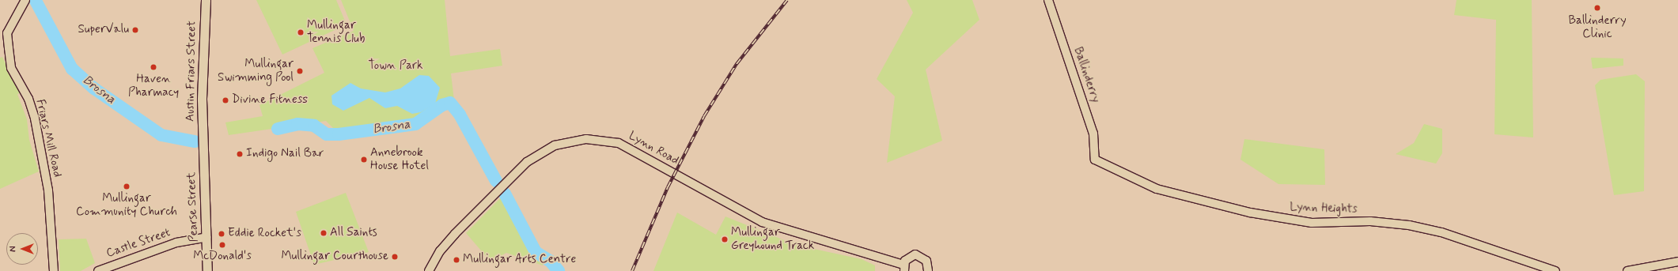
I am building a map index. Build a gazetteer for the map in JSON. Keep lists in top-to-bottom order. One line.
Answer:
{"streets":{"main road":["Austin Friars Street","Pearse Street"],"street":["Ballinderry","Friars Mill Road","Lynn Road","Lynn Heights","Castle Street"]},"crossings":[["Austin Friars Street","Pearse Street"],["Ballinderry","Lynn Heights"],["Pearse Street","Castle Street"]],"water":["Brosna"],"parks":["Town Park"],"places":["Ballinderry Clinic","SuperValu","Mullingar Tennis Club","Haven Pharmacy","Mullingar Swimming Pool","Divine Fitness","Indigo Nail Bar","Annebrook House Hotel","Mullingar Community Church","All Saints","Eddie Rocket's","Mullingar Greyhound Track","McDonald's","Mullingar Courthouse","Mullingar Arts Centre"],"north":"left"}
